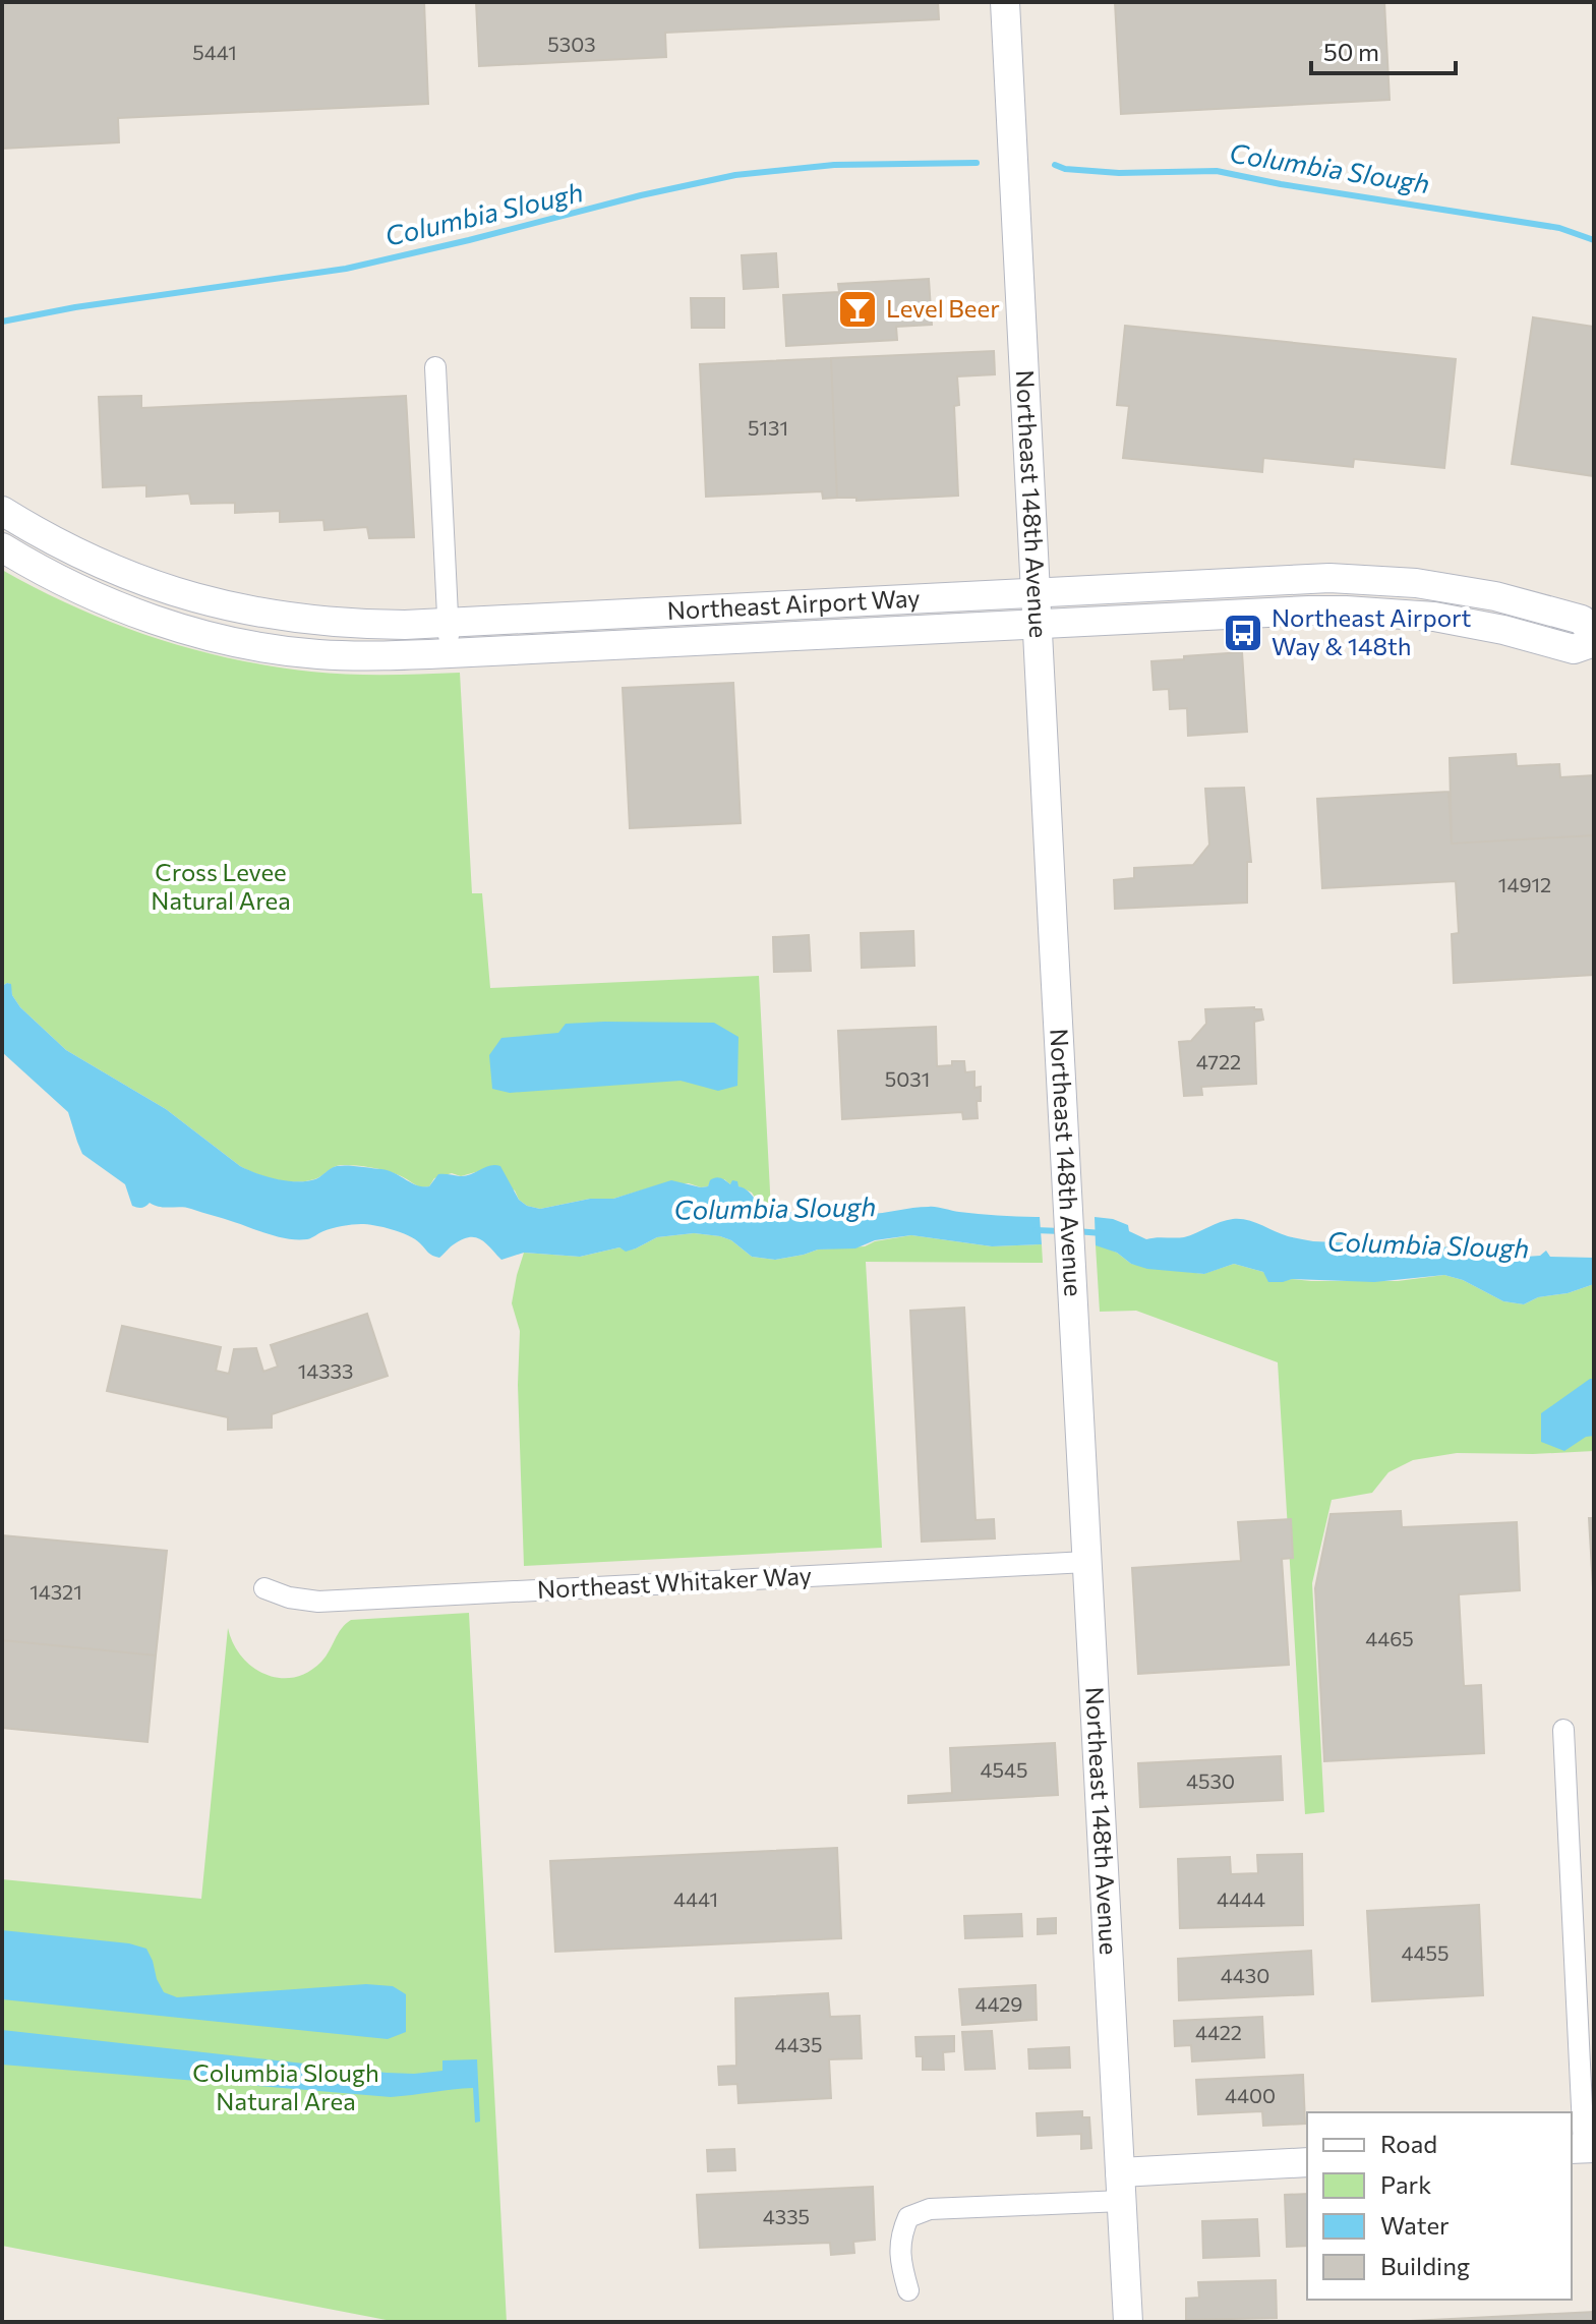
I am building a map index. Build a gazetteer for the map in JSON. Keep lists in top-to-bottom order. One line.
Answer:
{"streets":{"main road":["Northeast 148th Avenue","Northeast Airport Way"],"street":["Northeast Whitaker Way"]},"crossings":[["Northeast 148th Avenue","Northeast Airport Way"],["Northeast 148th Avenue","Northeast Whitaker Way"]],"water":["Columbia Slough"],"parks":["Cross Levee Natural Area","Columbia Slough Natural Area"],"places":{"bar":["Level Beer"],"bus stop":["Northeast Airport Way & 148th"]},"house_numbers":["5303","5441","5131","14912","4722","5031","14333","14321","4465","4545","4530","4441","4444","4455","4430","4429","4422","4435","4400","4335"],"legend":["Road","Park","Water","Building"],"scale_bar":"50 m"}
